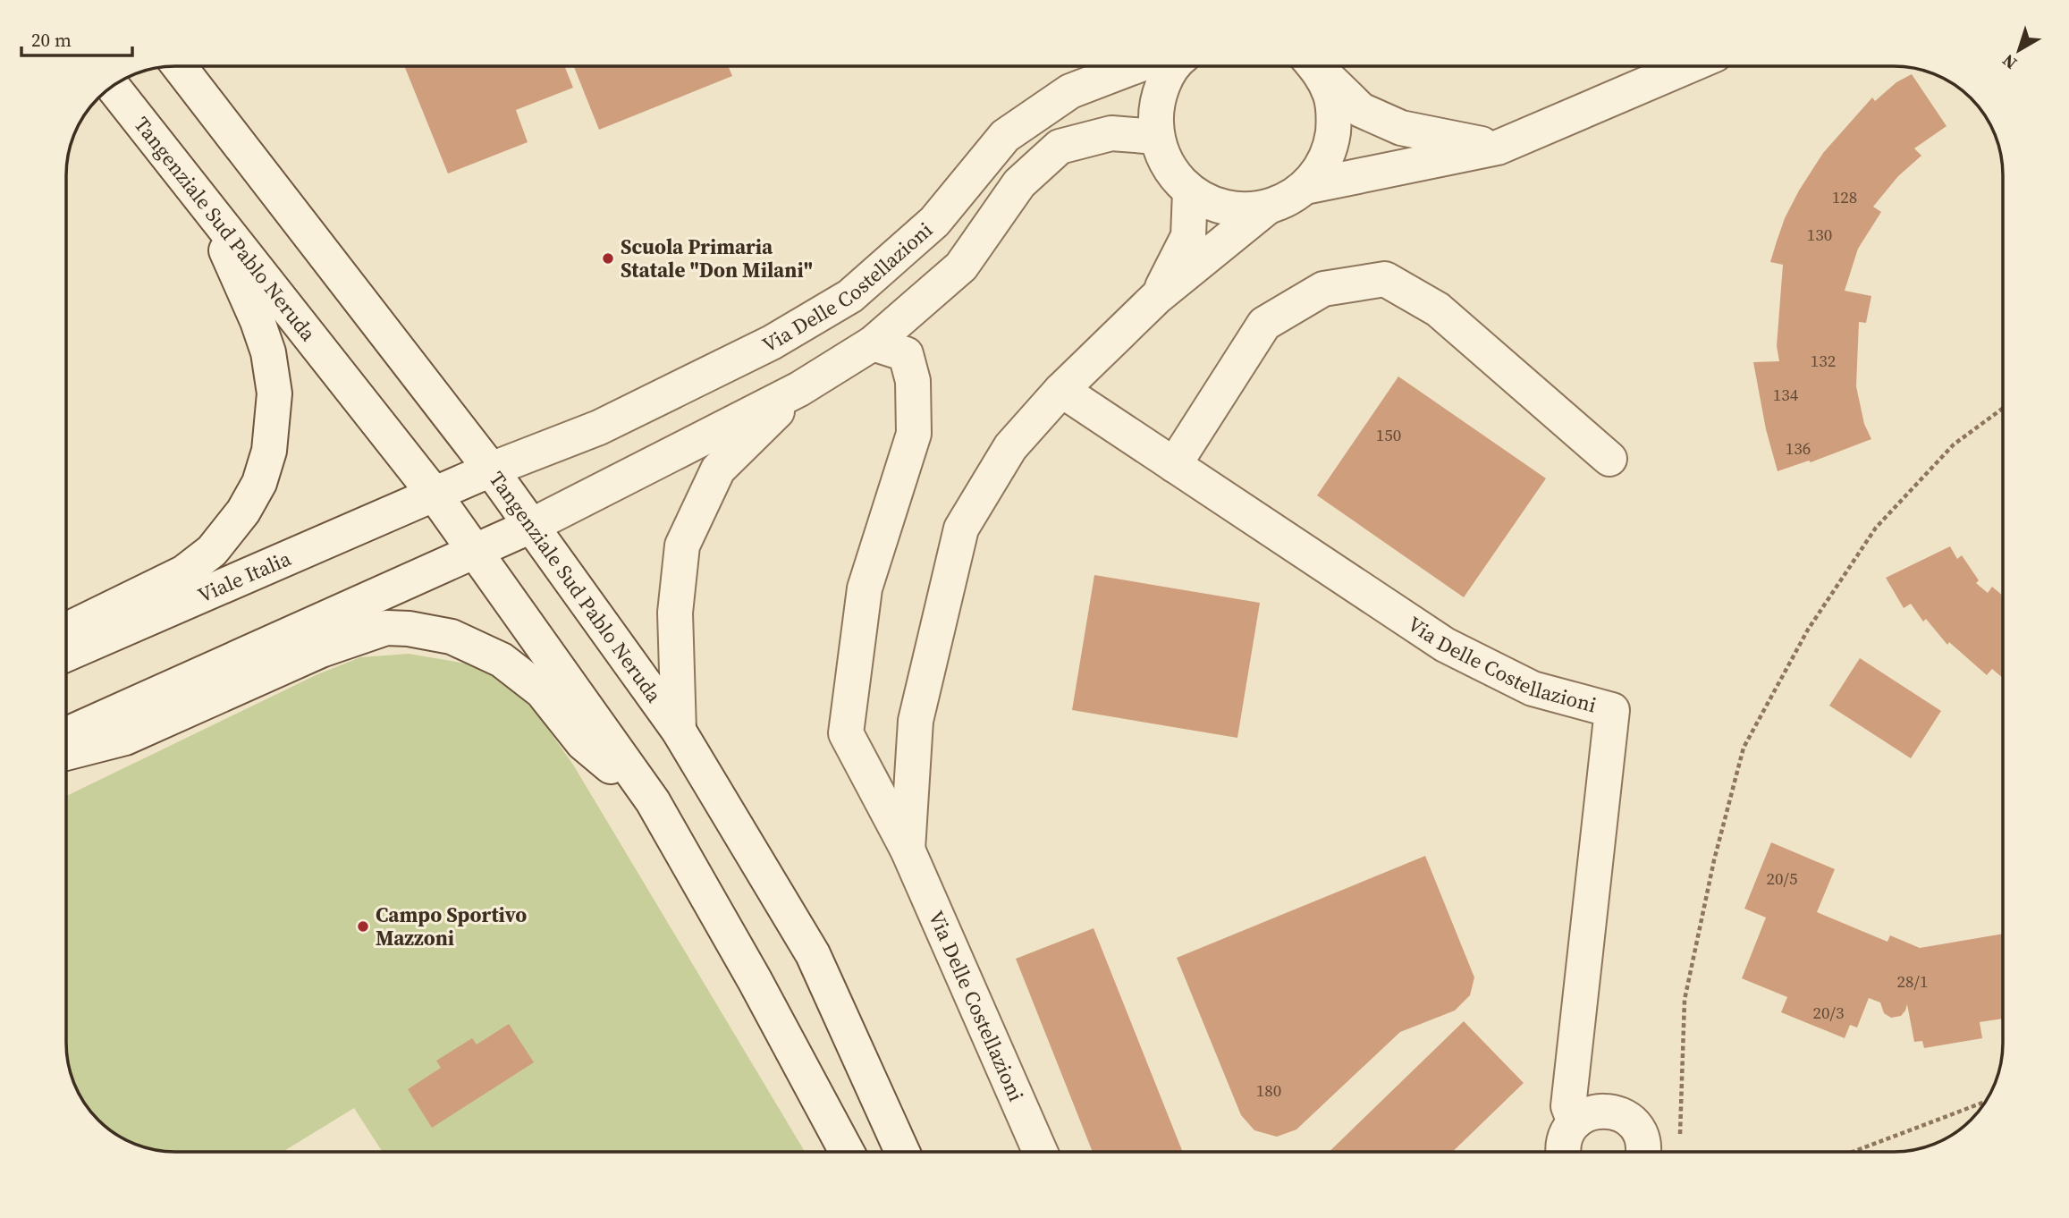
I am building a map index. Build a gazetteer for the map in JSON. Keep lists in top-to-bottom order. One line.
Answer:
{"streets":{"street":["Tangenziale Sud Pablo Neruda","Via Delle Costellazioni","Viale Italia"]},"crossings":[["Tangenziale Sud Pablo Neruda","Via Delle Costellazioni"],["Tangenziale Sud Pablo Neruda","Viale Italia"],["Via Delle Costellazioni","Viale Italia"]],"places":["Scuola Primaria Statale \"Don Milani\"","Campo Sportivo Mazzoni"],"house_numbers":["128","130","132","134","150","136","20/5","28/1","20/3","180"],"scale_bar":"20 m","north":"bottom left"}
